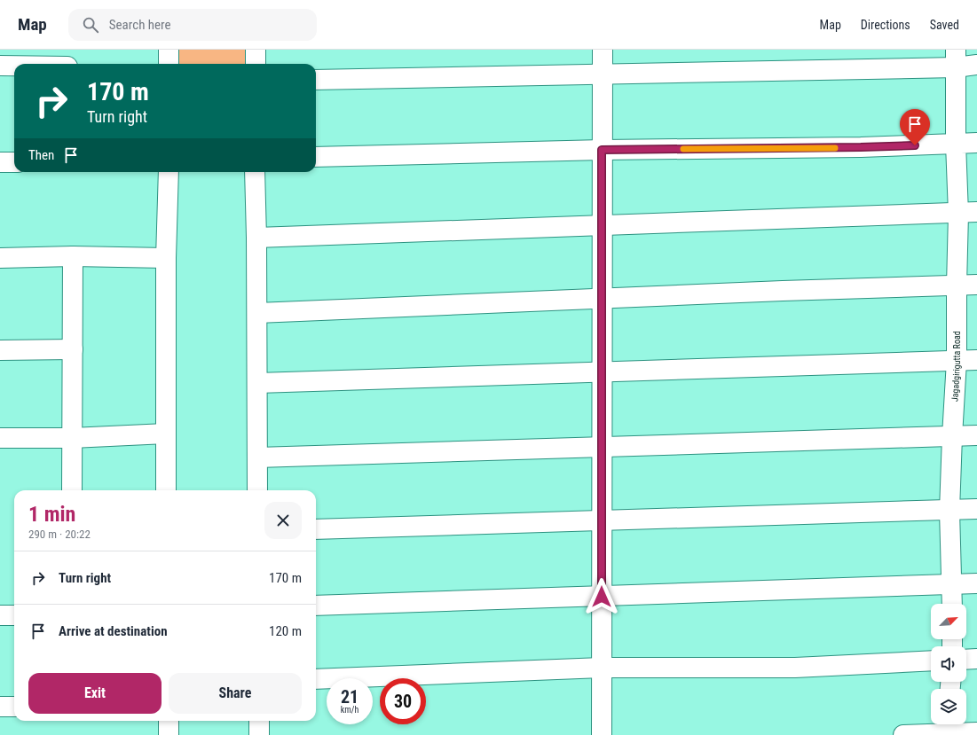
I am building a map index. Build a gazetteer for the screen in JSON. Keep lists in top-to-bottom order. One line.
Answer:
{"streets":{"street":["Jagadgirigutta Road"]},"north":"top right","page":{"header":"Map","search":"Search here","nav":["Map","Directions","Saved"],"turn":["170 m","Turn right"],"then":"Then","heading":["1 min","290 m · 20:22"],"list":[{"name":"Turn right","value":"170 m"},{"name":"Arrive at destination","value":"120 m"}],"buttons":["Exit","Share"],"speed":"21 km/h","limit":"30"}}
